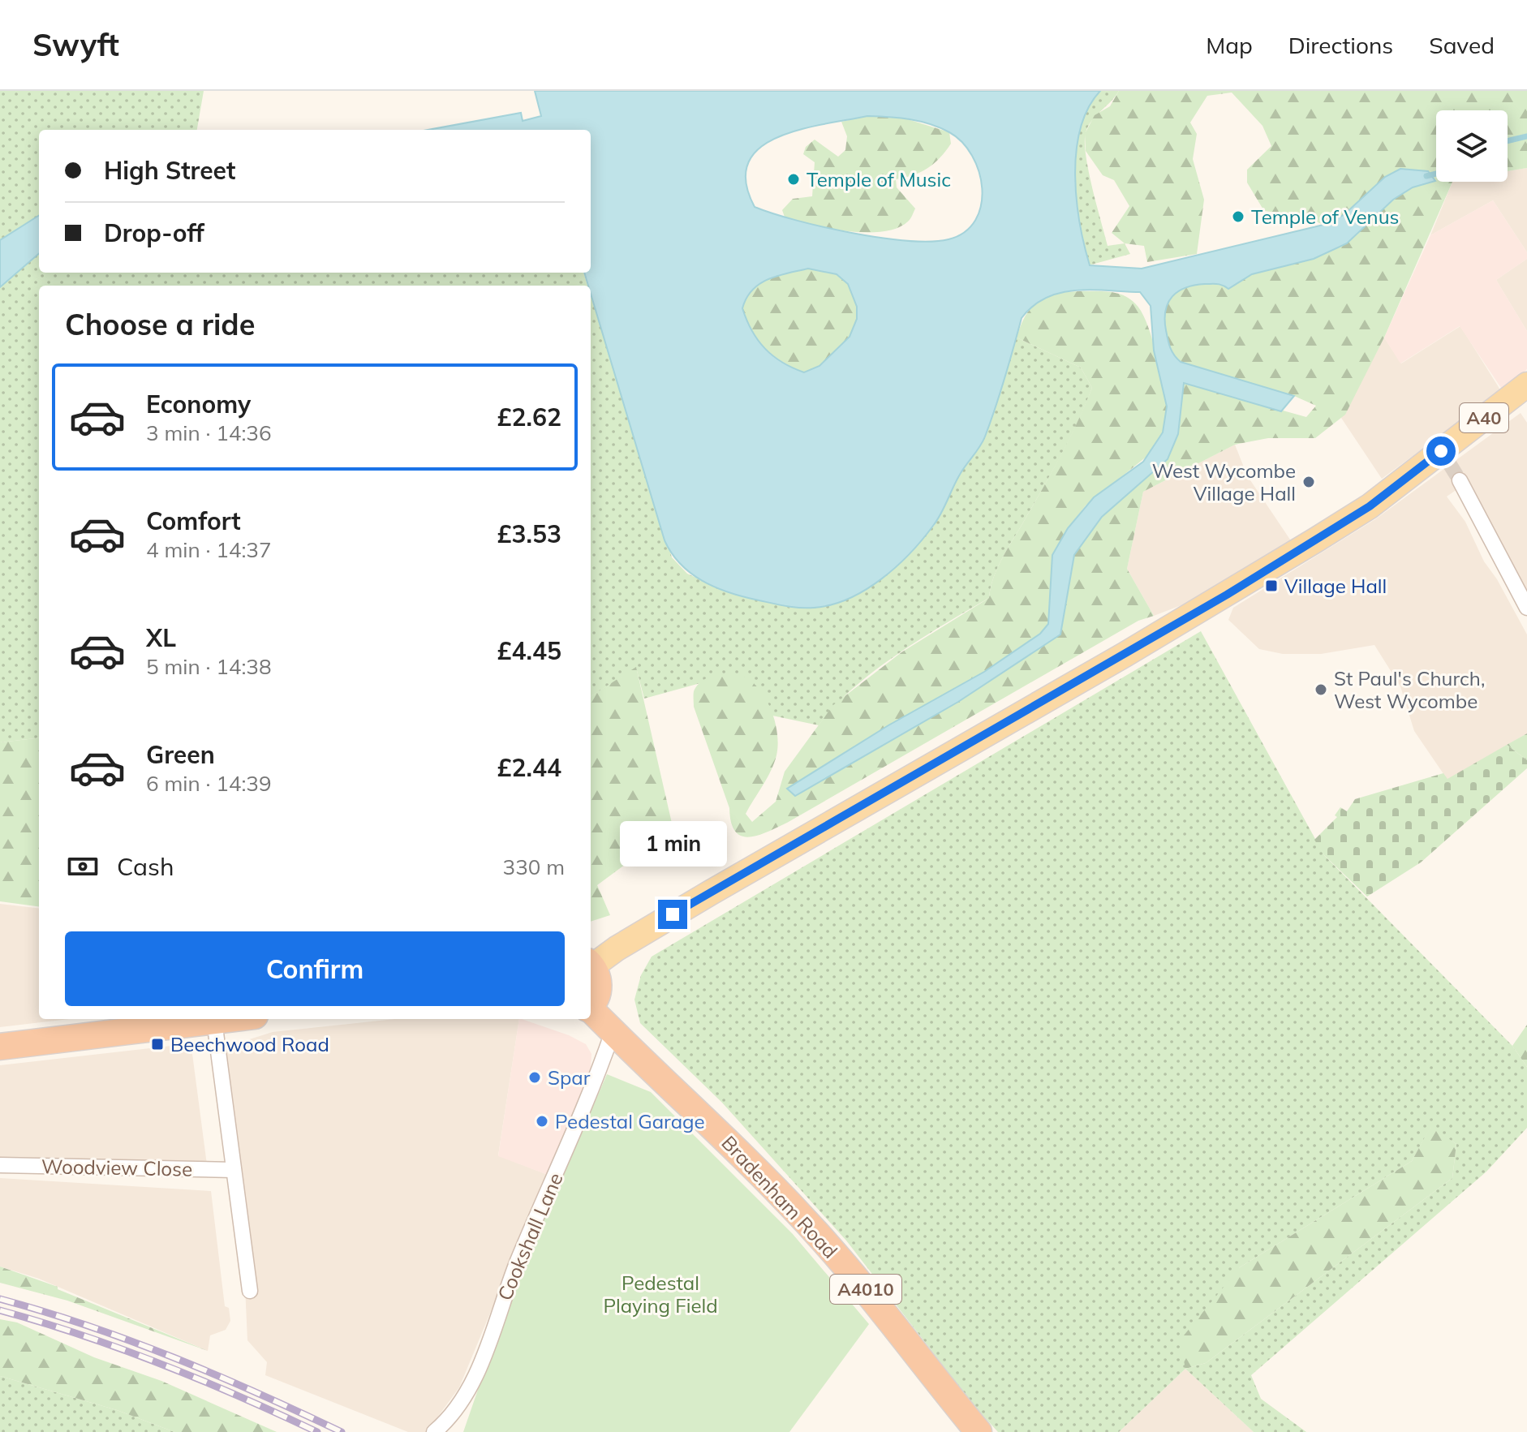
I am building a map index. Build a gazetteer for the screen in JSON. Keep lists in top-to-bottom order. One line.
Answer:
{"streets":{"highway":["A40","Bradenham Road","A4010"],"street":["Woodview Close","Cookshall Lane"]},"crossings":[["Bradenham Road","Cookshall Lane"]],"parks":["Pedestal Playing Field"],"places":{"other":["Temple of Music","Temple of Venus","West Wycombe Village Hall","St Paul's Church, West Wycombe","Spar","Pedestal Garage"],"transit":["Village Hall","Beechwood Road"]},"page":{"header":"Swyft","nav":["Map","Directions","Saved"],"banner":["High Street","Drop-off"],"heading":"Choose a ride","list":[{"name":"Economy","note":"3 min · 14:36","value":"£2.62"},{"name":"Comfort","note":"4 min · 14:37","value":"£3.53"},{"name":"XL","note":"5 min · 14:38","value":"£4.45"},{"name":"Green","note":"6 min · 14:39","value":"£2.44"}],"bubble":"1 min","pay":["Cash","330 m"],"buttons":"Confirm"}}
